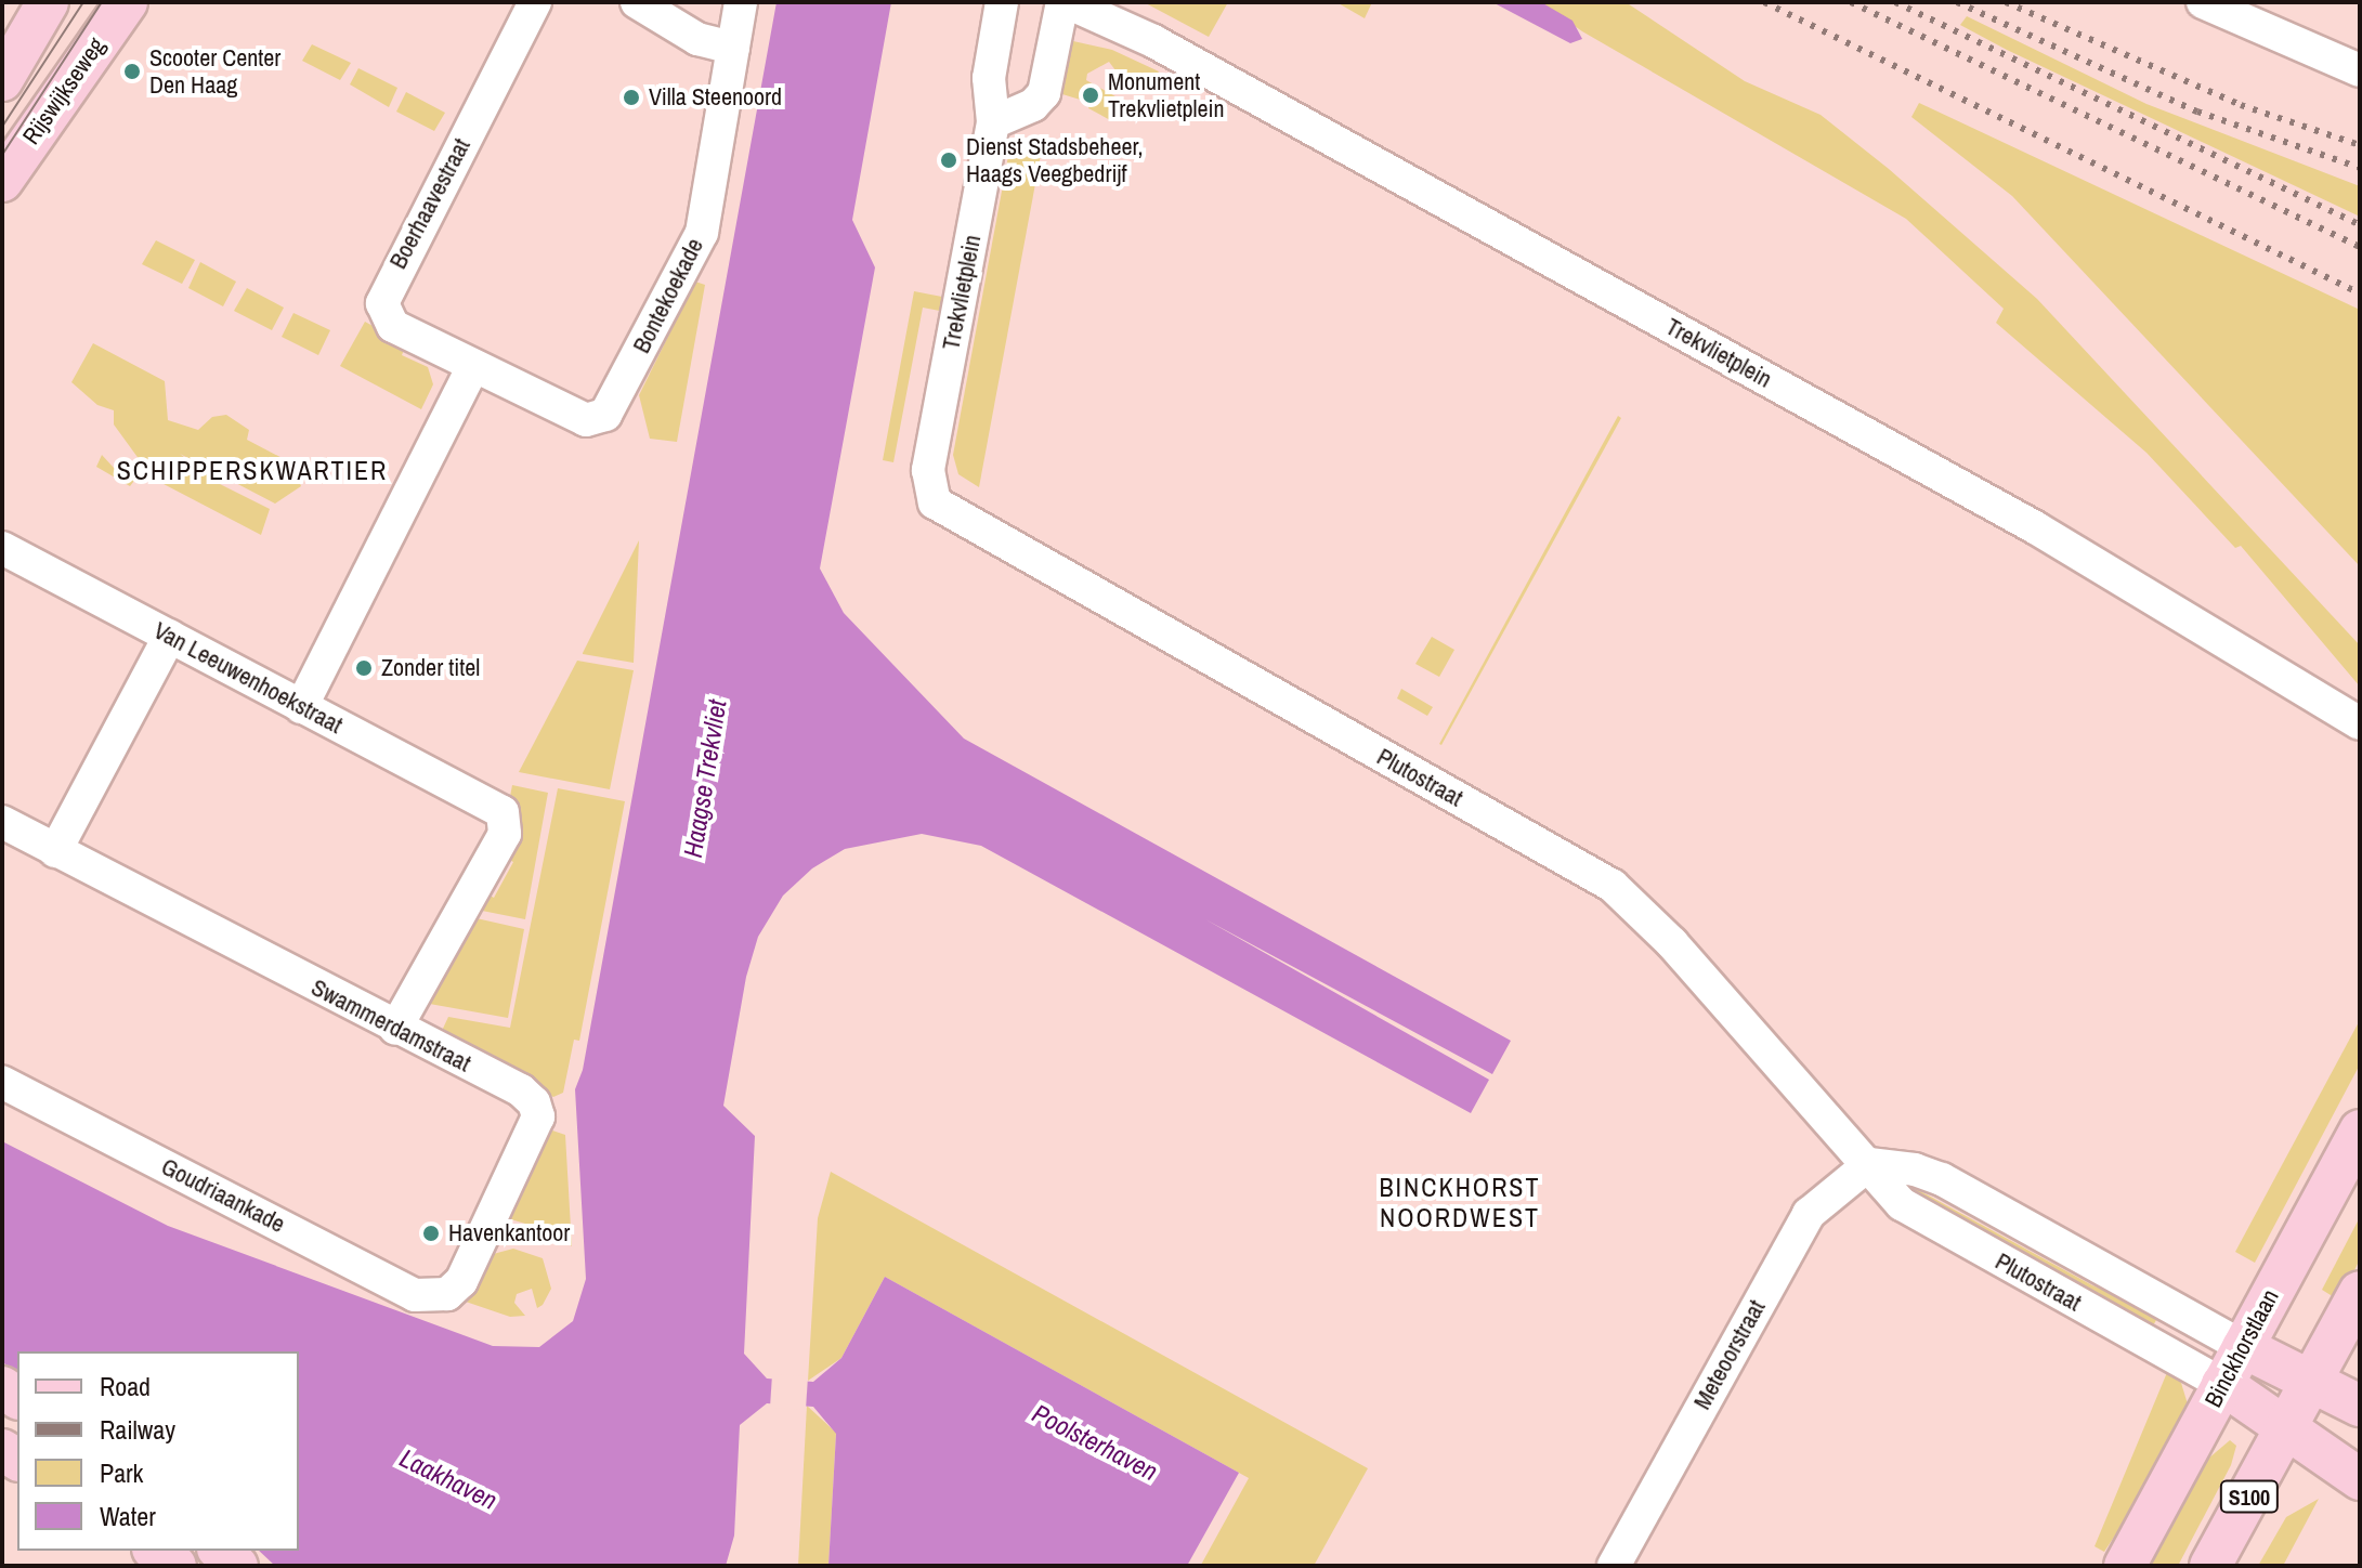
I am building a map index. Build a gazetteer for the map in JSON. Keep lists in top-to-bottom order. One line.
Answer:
{"streets":{"main road":["Rijswijkseweg","Binckhorstlaan","S100"],"street":["Boerhaavestraat","Trekvlietplein","Bontekoekade","Van Leeuwenhoekstraat","Plutostraat","Swammerdamstraat","Goudriaankade","Meteoorstraat"]},"crossings":[["Boerhaavestraat","Bontekoekade"],["Trekvlietplein","Plutostraat"],["Van Leeuwenhoekstraat","Swammerdamstraat"],["Plutostraat","Binckhorstlaan"],["Plutostraat","Meteoorstraat"],["Swammerdamstraat","Goudriaankade"]],"districts":["SCHIPPERSKWARTIER","BINCKHORST NOORDWEST"],"water":["Haagse Trekvliet","Poolsterhaven","Laakhaven"],"places":["Scooter Center Den Haag","Monument Trekvlietplein","Villa Steenoord","Dienst Stadsbeheer, Haags Veegbedrijf","Zonder titel","Havenkantoor"],"legend":["Road","Railway","Park","Water"]}
